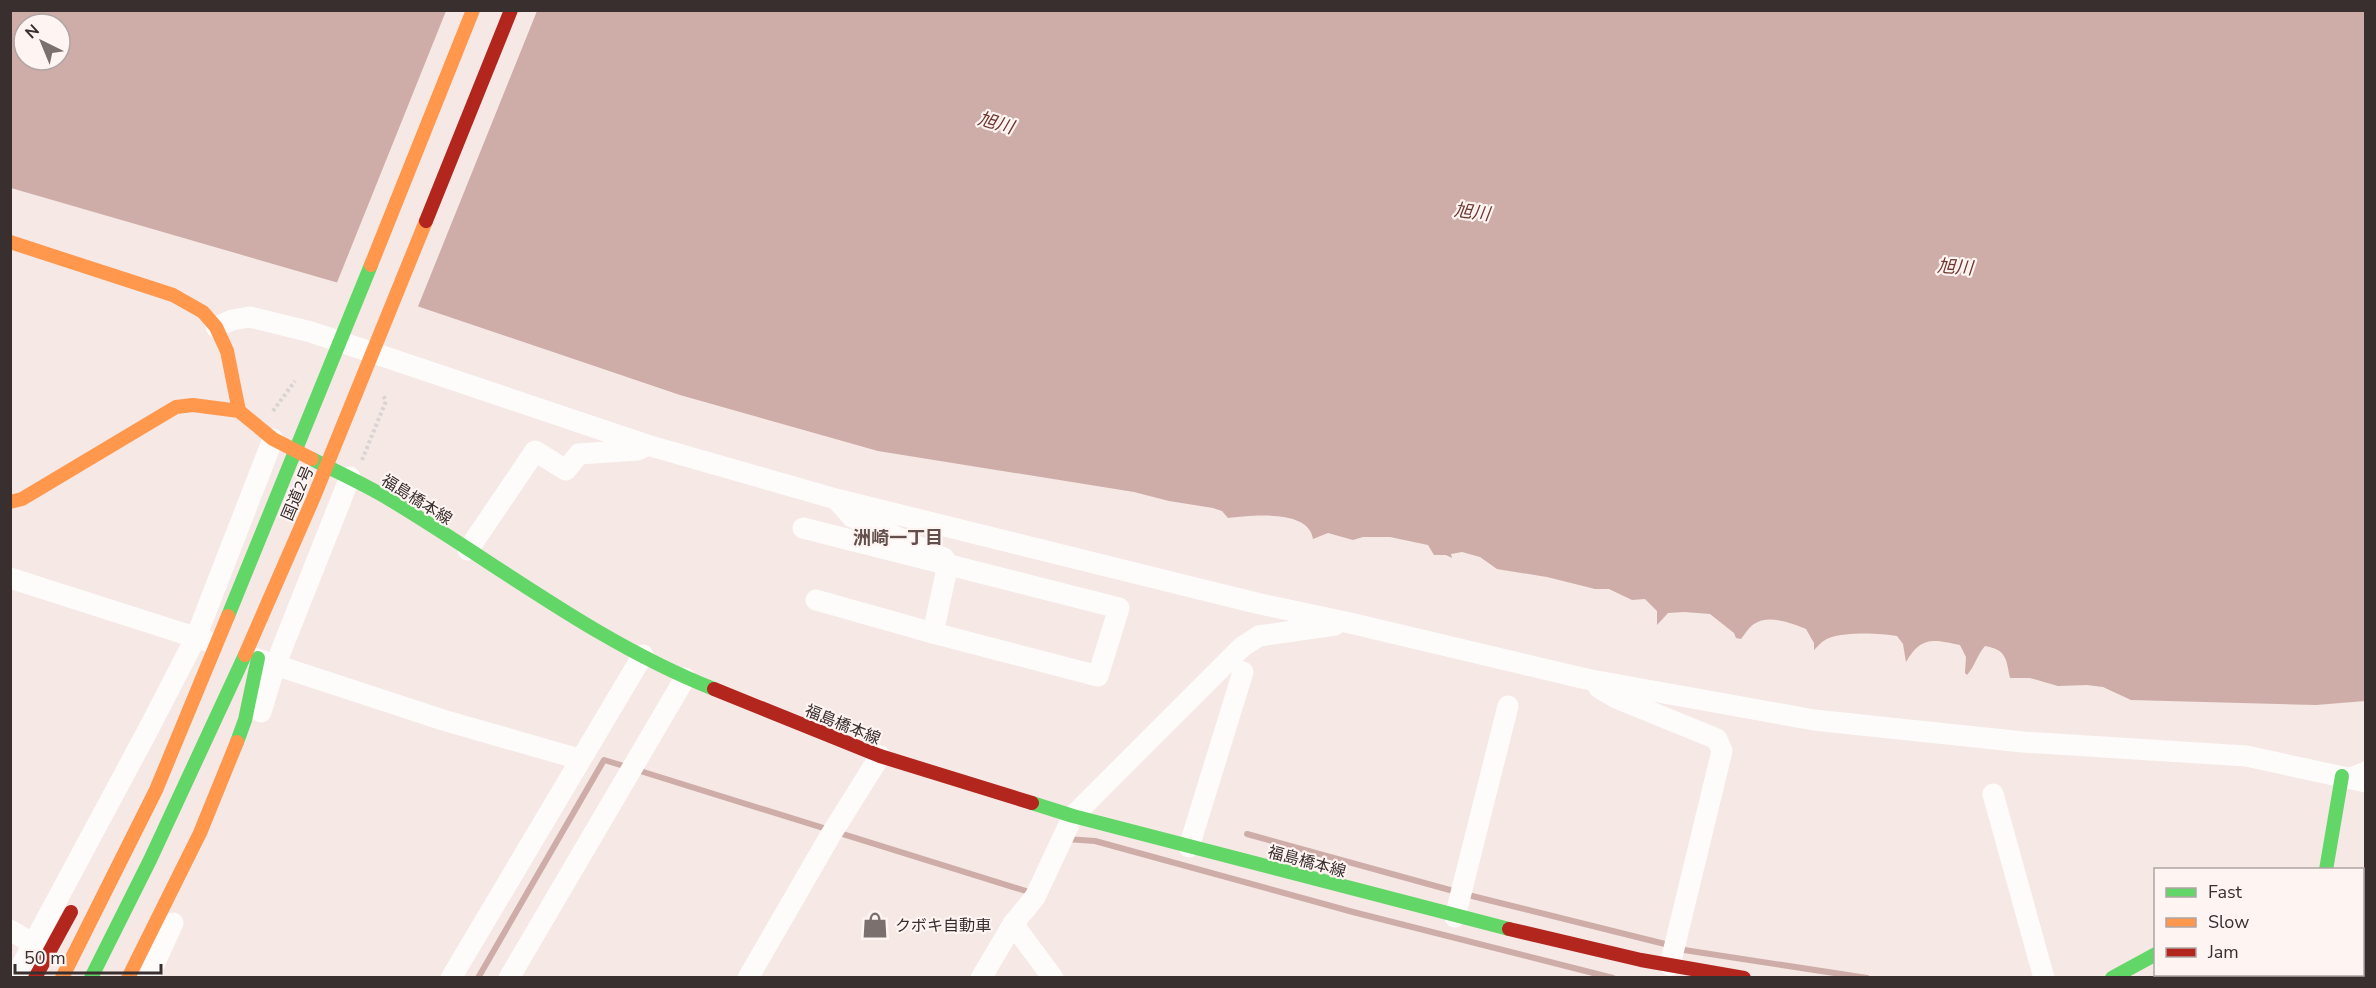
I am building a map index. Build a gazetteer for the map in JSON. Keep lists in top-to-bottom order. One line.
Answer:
{"streets":{"main road":["国道2号","福島橋本線"]},"districts":["洲崎一丁目"],"water":["旭川"],"places":{"shop":["クボキ自動車"]},"legend":["Fast","Slow","Jam"],"scale_bar":"50 m","north":"top left"}
